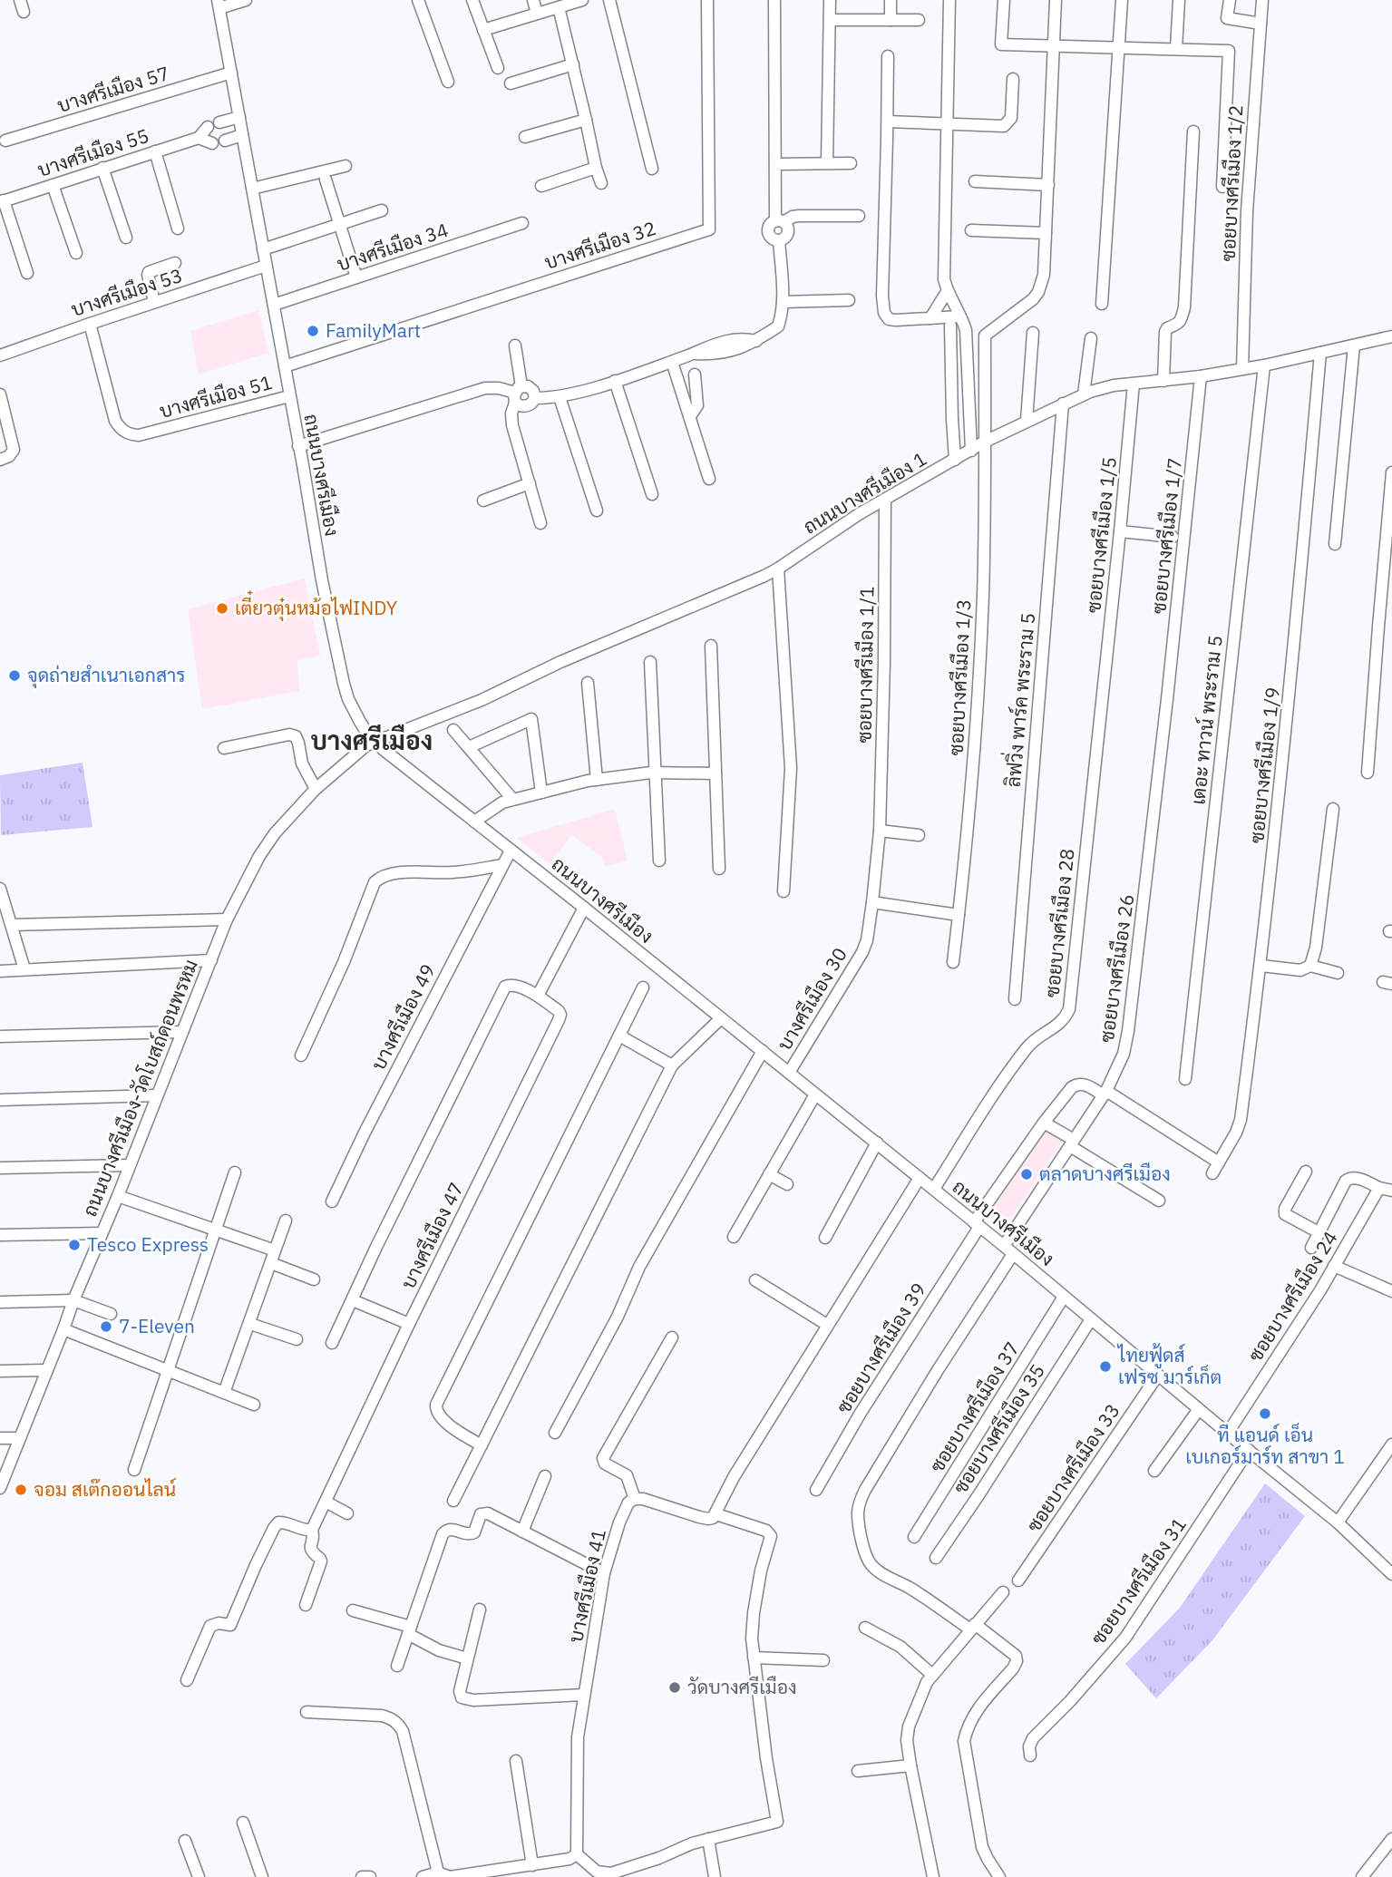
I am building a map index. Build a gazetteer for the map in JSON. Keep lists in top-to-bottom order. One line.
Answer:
{"streets":{"street":["บางศรีเมือง 57","บางศรีเมือง 55","ซอยบางศรีเมือง 1/2","บางศรีเมือง 32","บางศรีเมือง 34","บางศรีเมือง 53","บางศรีเมือง 51","ถนนบางศรีเมือง","ถนนบางศรีเมือง 1","ซอยบางศรีเมือง 1/5","ซอยบางศรีเมือง 1/7","ซอยบางศรีเมือง 1/1","ซอยบางศรีเมือง 1/3","ลิฟวิ่ง พาร์ค พระราม 5","เดอะ ทาวน์ พระราม 5","ซอยบางศรีเมือง 1/9","ซอยบางศรีเมือง 28","ซอยบางศรีเมือง 26","บางศรีเมือง 30","บางศรีเมือง 49","ถนนบางศรีเมือง-วัดโบสถ์ดอนพรหม","บางศรีเมือง 47","ซอยบางศรีเมือง 24","ซอยบางศรีเมือง 39","ซอยบางศรีเมือง 37","ซอยบางศรีเมือง 35","ซอยบางศรีเมือง 33","ซอยบางศรีเมือง 31","บางศรีเมือง 41"]},"crossings":[["บางศรีเมือง 57","ถนนบางศรีเมือง"],["ซอยบางศรีเมือง 1/2","ถนนบางศรีเมือง 1"],["บางศรีเมือง 32","ถนนบางศรีเมือง"],["บางศรีเมือง 34","ถนนบางศรีเมือง"],["บางศรีเมือง 53","บางศรีเมือง 51"],["บางศรีเมือง 53","ถนนบางศรีเมือง"],["บางศรีเมือง 51","ถนนบางศรีเมือง"],["ถนนบางศรีเมือง","ถนนบางศรีเมือง 1"],["ถนนบางศรีเมือง","ซอยบางศรีเมือง 28"],["ถนนบางศรีเมือง","ซอยบางศรีเมือง 26"],["ถนนบางศรีเมือง","บางศรีเมือง 30"],["ถนนบางศรีเมือง","บางศรีเมือง 49"],["ถนนบางศรีเมือง","ถนนบางศรีเมือง-วัดโบสถ์ดอนพรหม"],["ถนนบางศรีเมือง","ซอยบางศรีเมือง 24"],["ถนนบางศรีเมือง","ซอยบางศรีเมือง 39"],["ถนนบางศรีเมือง","ซอยบางศรีเมือง 37"],["ถนนบางศรีเมือง","ซอยบางศรีเมือง 35"],["ถนนบางศรีเมือง","ซอยบางศรีเมือง 33"],["ถนนบางศรีเมือง","ซอยบางศรีเมือง 31"],["ถนนบางศรีเมือง 1","ซอยบางศรีเมือง 1/5"],["ถนนบางศรีเมือง 1","ซอยบางศรีเมือง 1/7"],["ถนนบางศรีเมือง 1","ซอยบางศรีเมือง 1/1"],["ถนนบางศรีเมือง 1","ซอยบางศรีเมือง 1/3"],["ถนนบางศรีเมือง 1","ลิฟวิ่ง พาร์ค พระราม 5"],["ถนนบางศรีเมือง 1","เดอะ ทาวน์ พระราม 5"],["ถนนบางศรีเมือง 1","ซอยบางศรีเมือง 1/9"],["ถนนบางศรีเมือง 1","ถนนบางศรีเมือง-วัดโบสถ์ดอนพรหม"],["ซอยบางศรีเมือง 1/5","ซอยบางศรีเมือง 28"],["ซอยบางศรีเมือง 1/7","ซอยบางศรีเมือง 26"],["ซอยบางศรีเมือง 1/1","บางศรีเมือง 30"],["ซอยบางศรีเมือง 1/9","ซอยบางศรีเมือง 26"],["ซอยบางศรีเมือง 1/9","ซอยบางศรีเมือง 39"],["ซอยบางศรีเมือง 26","ซอยบางศรีเมือง 39"]],"districts":["บางศรีเมือง"],"places":["FamilyMart","เตี๋ยวตุ๋นหม้อไฟINDY","จุดถ่ายสำเนาเอกสาร","ตลาดบางศรีเมือง","Tesco Express","7-Eleven","ไทยฟู้ดส์ เฟรซ มาร์เก็ต","ที แอนด์ เอ็น เบเกอร์มาร์ท สาขา 1","จอม สเต๊กออนไลน์","วัดบางศรีเมือง"]}
